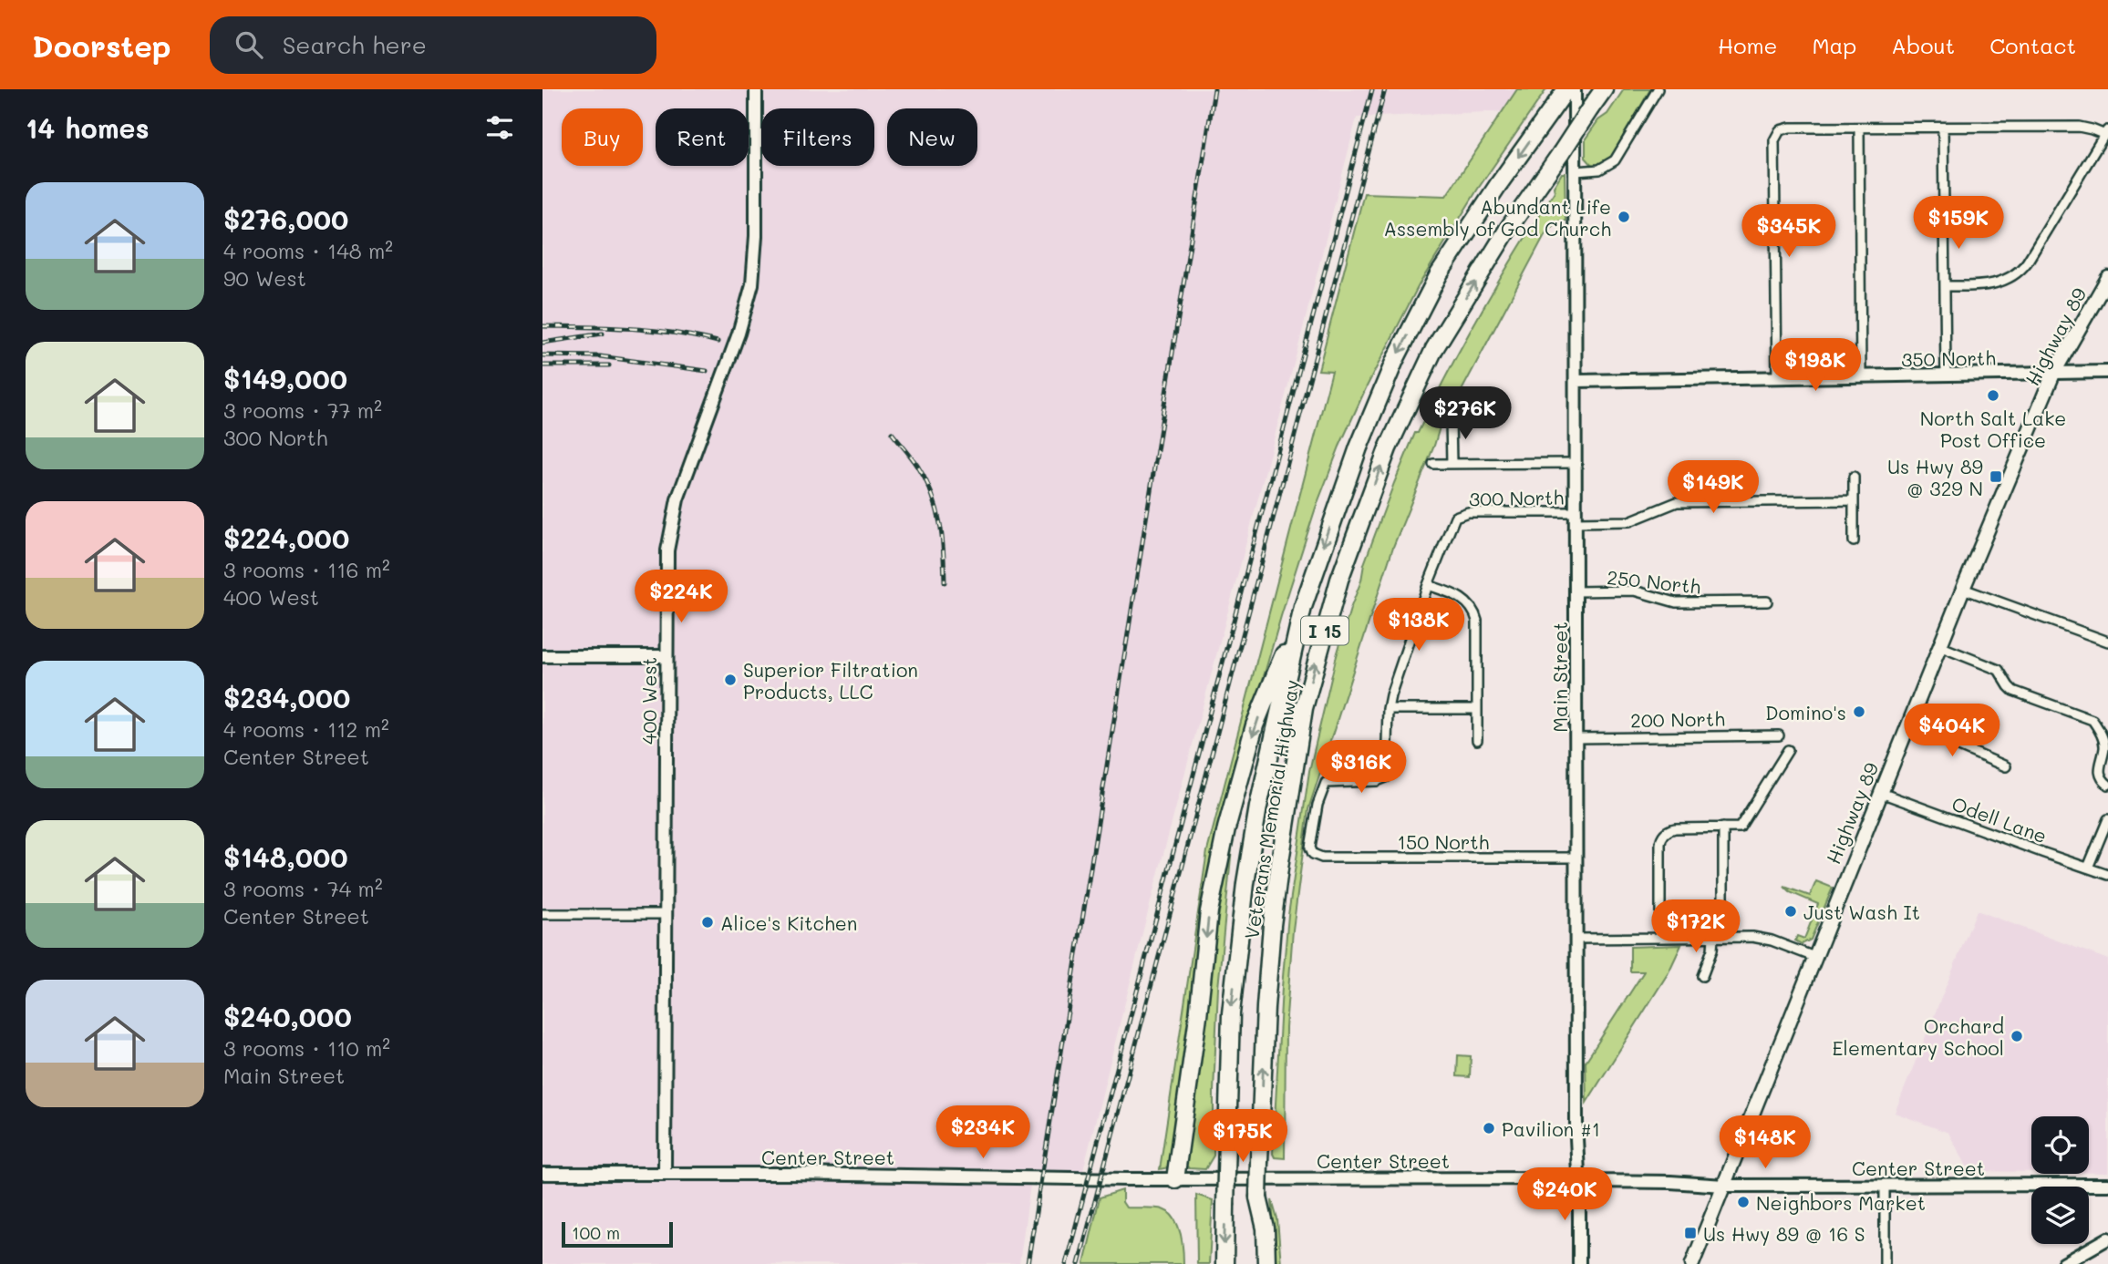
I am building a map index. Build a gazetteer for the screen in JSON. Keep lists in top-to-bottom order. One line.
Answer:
{"streets":{"highway":["I 15","Veterans Memorial Highway"],"main road":["Highway 89"],"street":["350 North","300 North","250 North","Main Street","400 West","200 North","Odell Lane","150 North","Center Street"]},"crossings":[["Highway 89","350 North"],["Highway 89","Odell Lane"],["Highway 89","Center Street"],["350 North","Main Street"],["300 North","Main Street"],["250 North","Main Street"],["Main Street","200 North"],["Main Street","150 North"],["Main Street","Center Street"],["400 West","Center Street"]],"places":{"other":["Abundant Life Assembly of God Church","North Salt Lake Post Office","Superior Filtration Products, LLC","Domino's","Just Wash It","Alice's Kitchen","Orchard Elementary School","Pavilion #1","Neighbors Market"],"transit":["Us Hwy 89 @ 329 N","Us Hwy 89 @ 16 S"]},"scale_bar":"100 m","page":{"header":"Doorstep","search":"Search here","nav":["Home","Map","About","Contact"],"heading":"14 homes","chip":["Buy","Rent","Filters","New"],"list":[{"name":"$276,000","note":"4 rooms · 148 m² · 90 West"},{"name":"$149,000","note":"3 rooms · 77 m² · 300 North"},{"name":"$224,000","note":"3 rooms · 116 m² · 400 West"},{"name":"$234,000","note":"4 rooms · 112 m² · Center Street"},{"name":"$148,000","note":"3 rooms · 74 m² · Center Street"},{"name":"$240,000","note":"3 rooms · 110 m² · Main Street"}],"price":["$159K","$345K","$198K","$276K","$149K","$224K","$138K","$404K","$316K","$172K","$234K","$175K","$148K","$240K"],"scale":"100 m"}}
